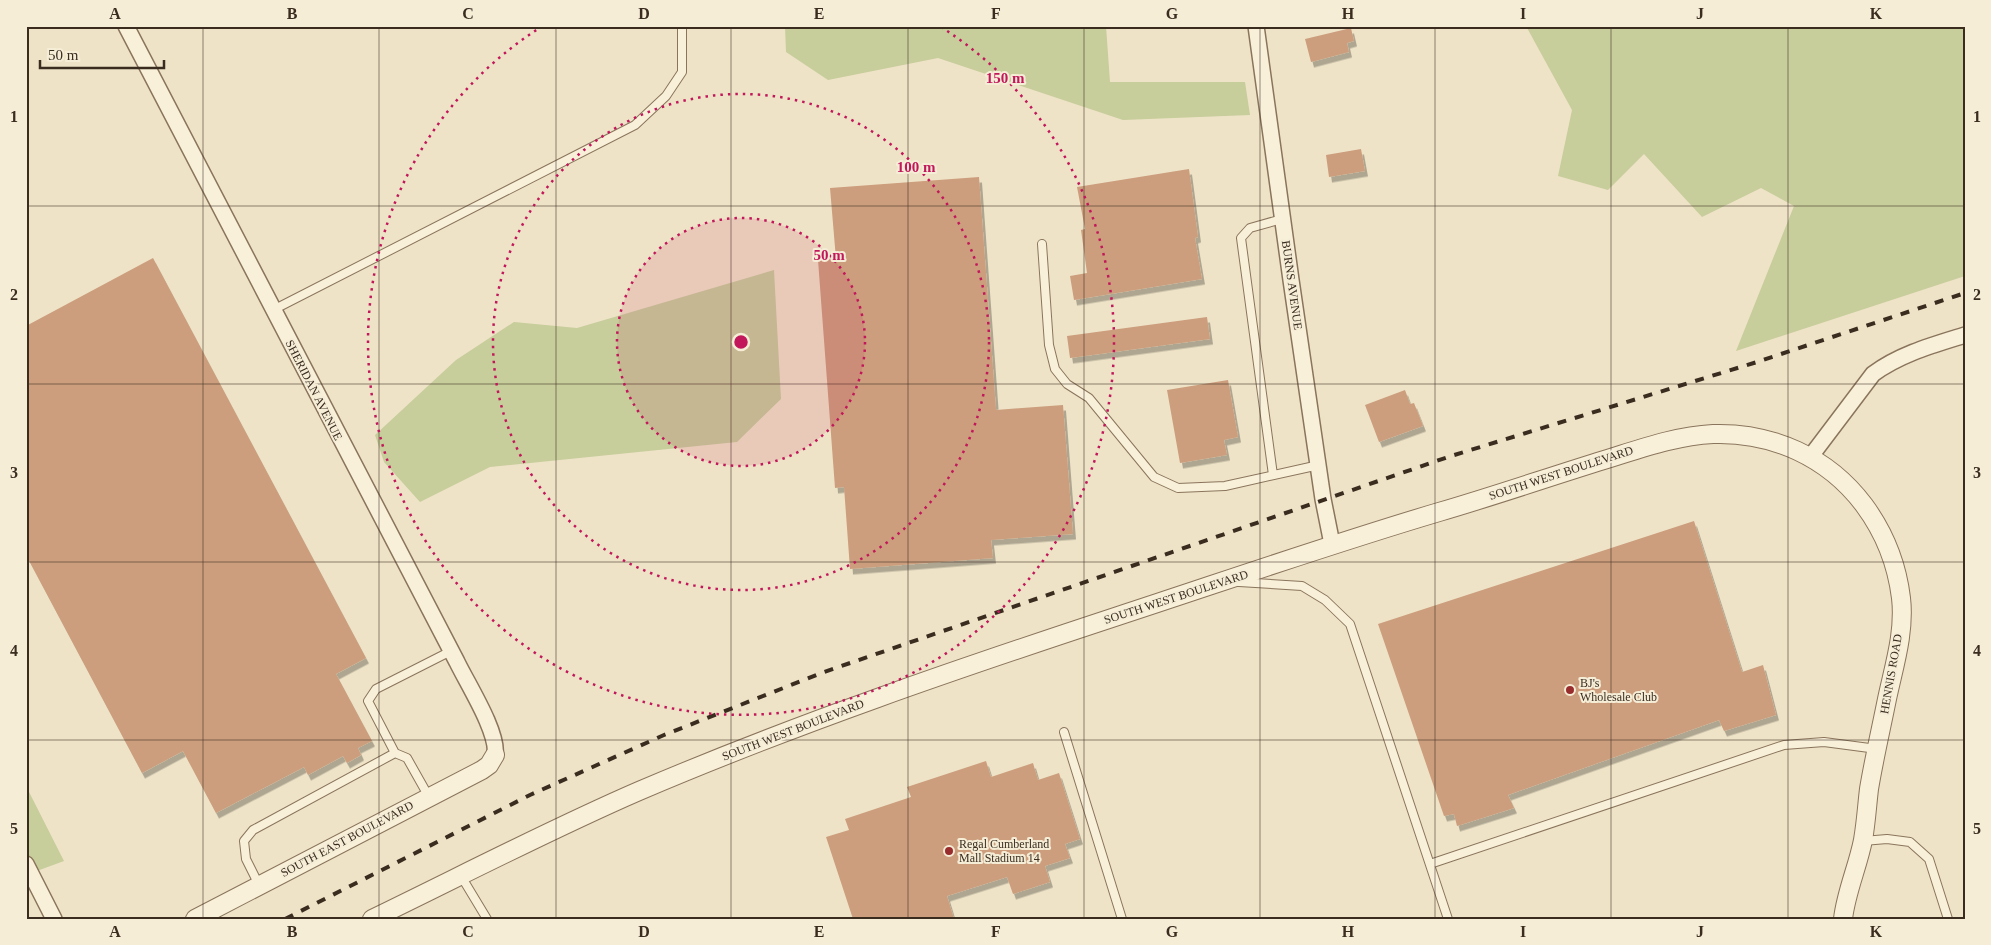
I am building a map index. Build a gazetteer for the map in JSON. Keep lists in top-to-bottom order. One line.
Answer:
{"streets":{"street":["BURNS AVENUE","SHERIDAN AVENUE","SOUTH WEST BOULEVARD","HENNIS ROAD","SOUTH EAST BOULEVARD"]},"crossings":[["BURNS AVENUE","SOUTH WEST BOULEVARD"],["SHERIDAN AVENUE","SOUTH EAST BOULEVARD"],["SOUTH WEST BOULEVARD","HENNIS ROAD"]],"places":["BJ's Wholesale Club","Regal Cumberland Mall Stadium 14"],"scale_bar":"50 m","grid":{"columns":["A","B","C","D","E","F","G","H","I","J","K"],"rows":["1","2","3","4","5"]},"rings":["150 m","100 m","50 m"]}
